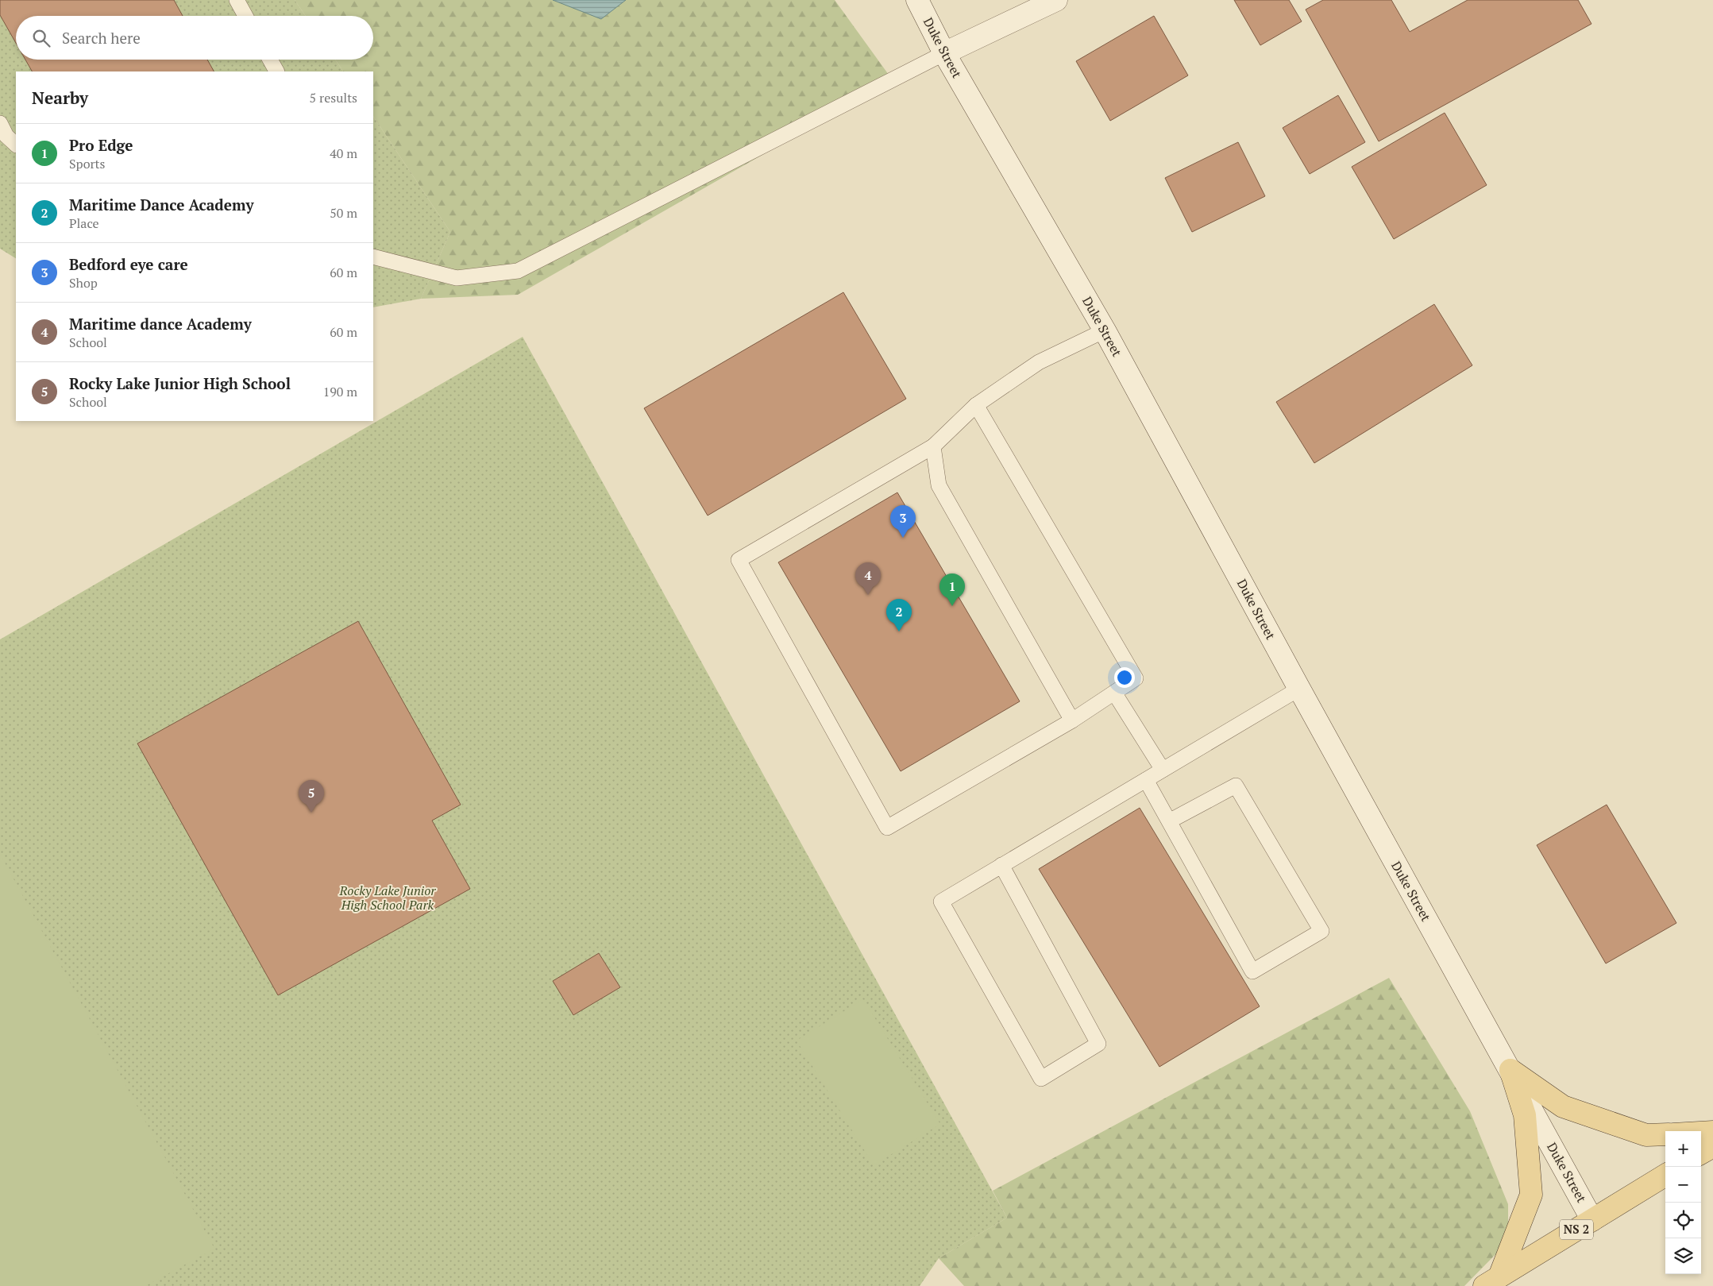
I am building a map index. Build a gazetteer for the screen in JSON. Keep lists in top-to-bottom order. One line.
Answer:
{"streets":{"main road":["Duke Street","NS 2"]},"crossings":[["Duke Street","NS 2"]],"parks":["Rocky Lake Junior High School Park"],"page":{"search":"Search here","heading":["Nearby","5 results"],"list":[{"mark":"1","name":"Pro Edge","note":"Sports","value":"40 m"},{"mark":"2","name":"Maritime Dance Academy","note":"Place","value":"50 m"},{"mark":"3","name":"Bedford eye care","note":"Shop","value":"60 m"},{"mark":"4","name":"Maritime dance Academy","note":"School","value":"60 m"},{"mark":"5","name":"Rocky Lake Junior High School","note":"School","value":"190 m"}],"pins":["3","4","1","2","5"],"map_buttons":["+","−"]}}
